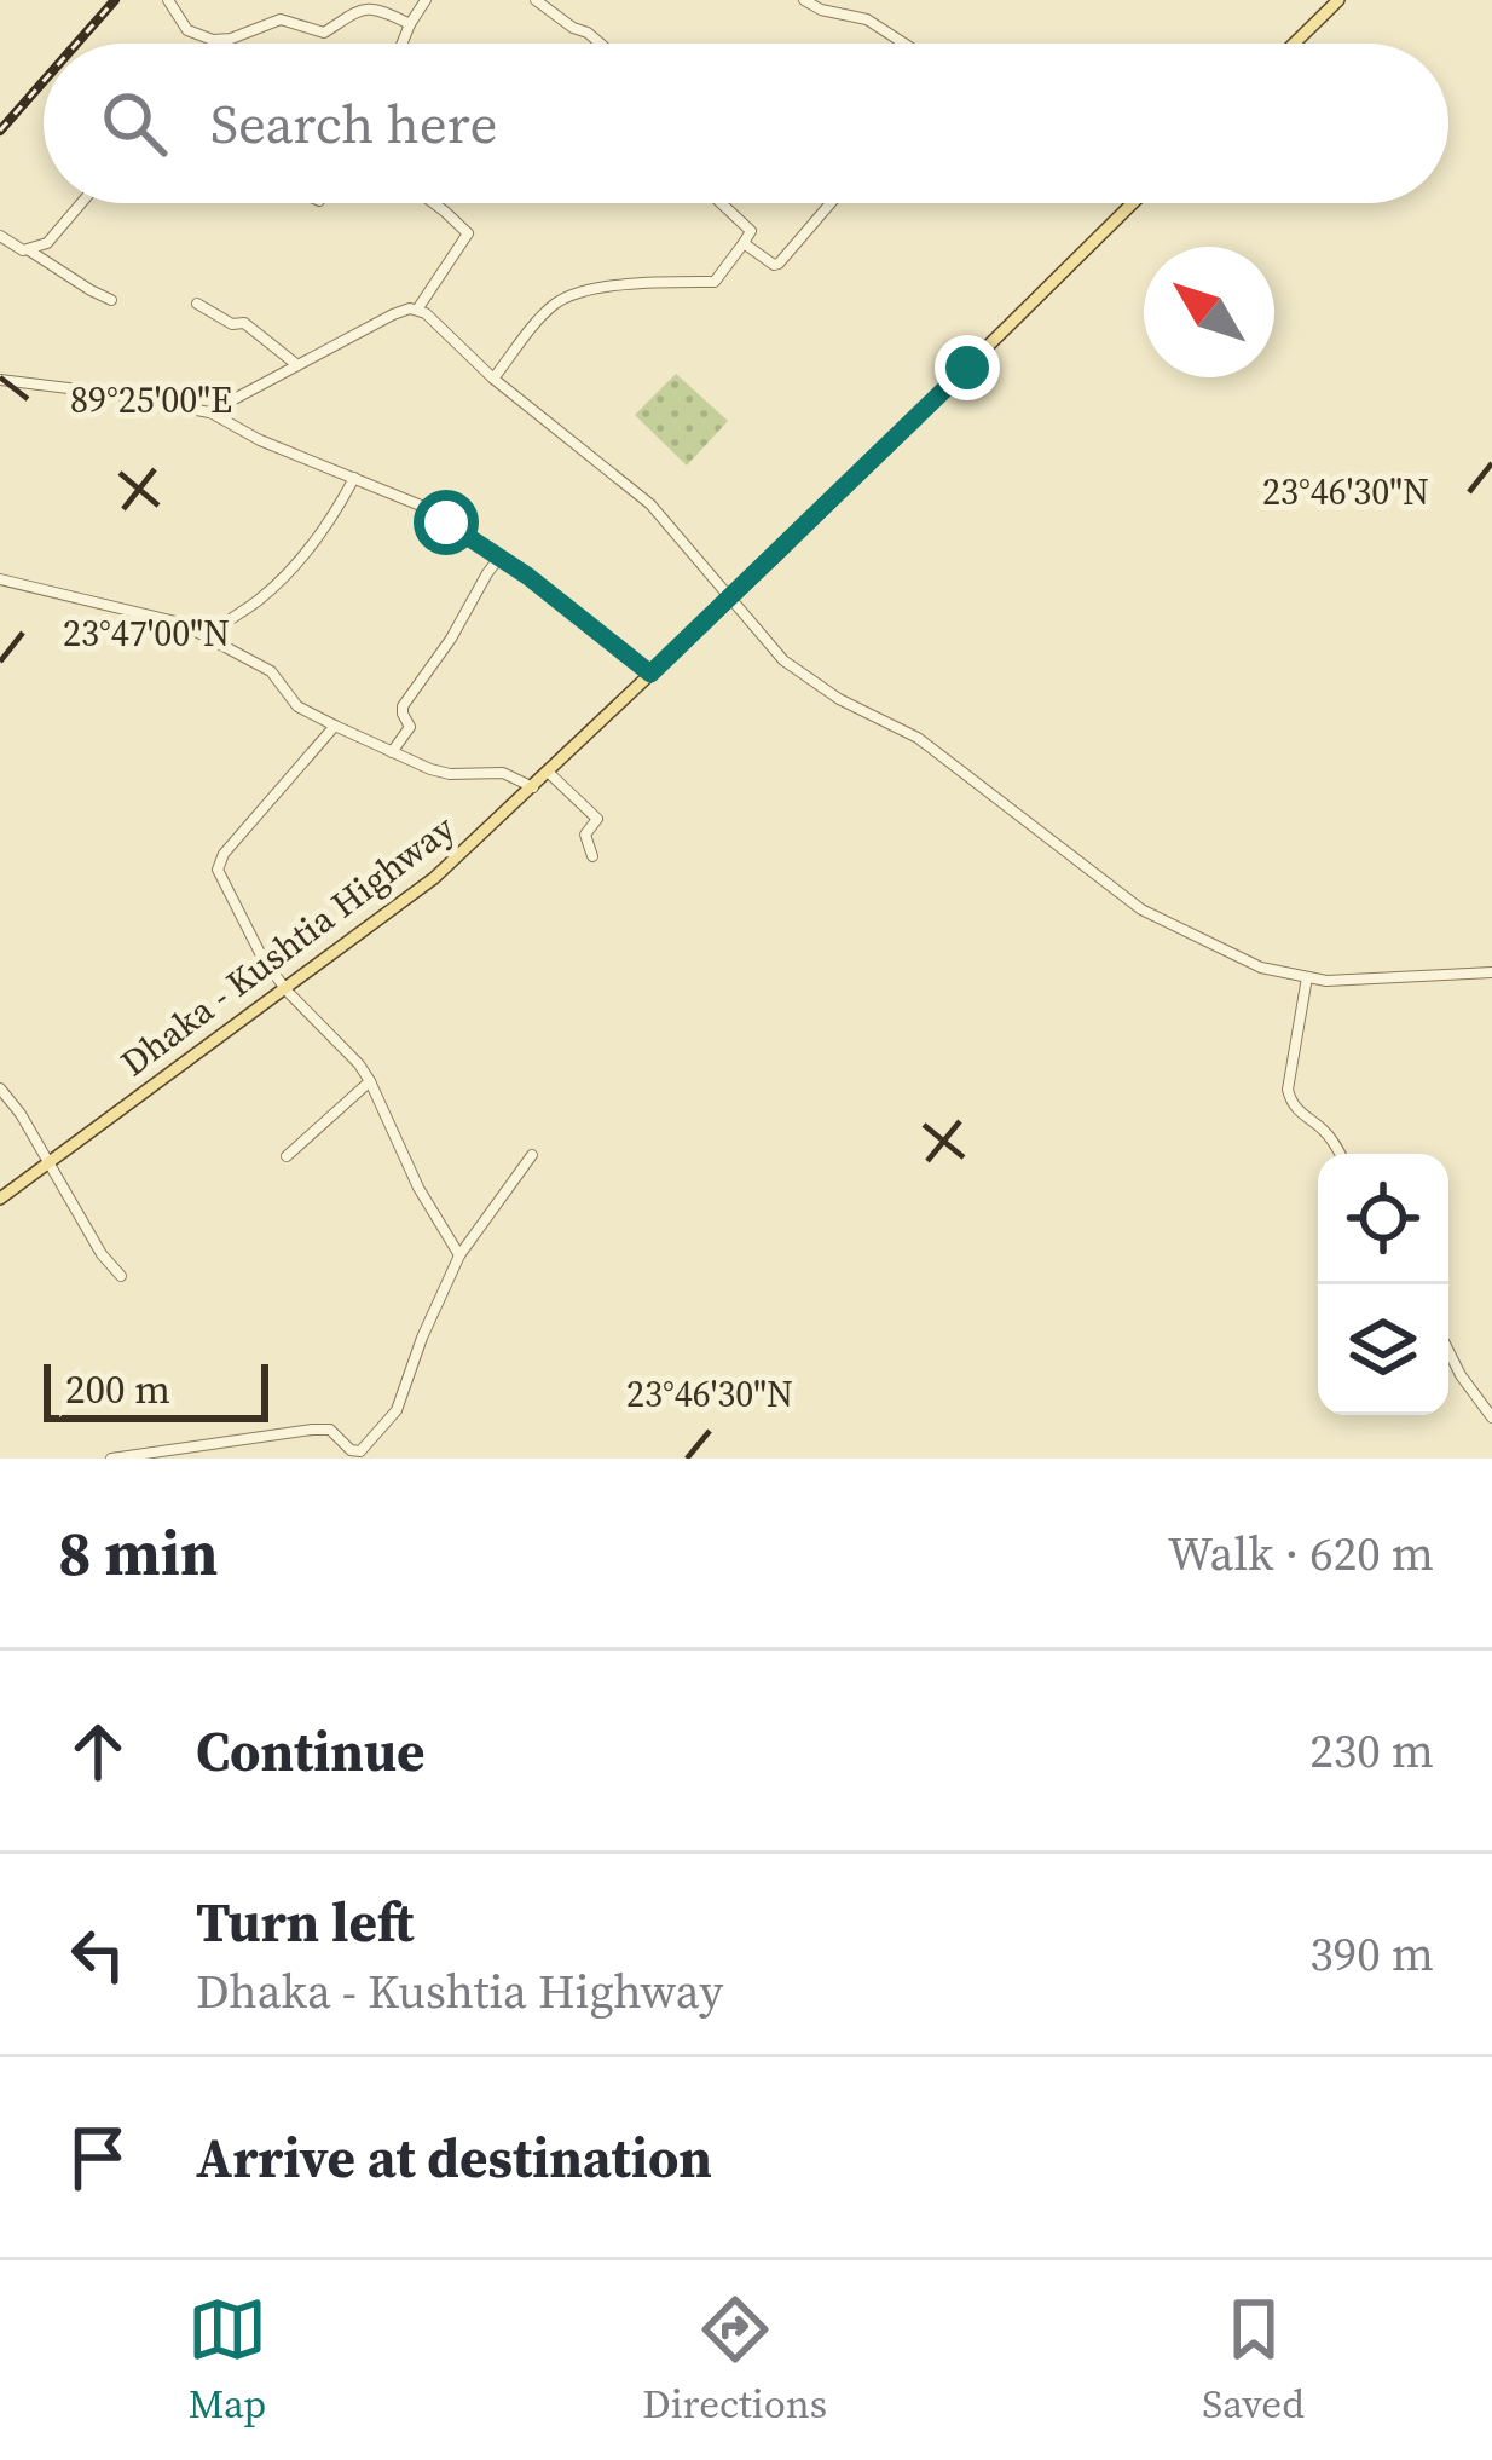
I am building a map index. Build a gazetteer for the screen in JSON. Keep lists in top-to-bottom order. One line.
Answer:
{"streets":{"main road":["Dhaka - Kushtia Highway"]},"scale_bar":"200 m","north":"top left","page":{"search":"Search here","scale":"200 m","heading":["8 min","Walk · 620 m"],"list":[["Continue","230 m"],["Turn left","Dhaka - Kushtia Highway","390 m"],"Arrive at destination"],"nav":["Map","Directions","Saved"]},"coordinates":["89°25'00\"E","23°46'30\"N","23°47'00\"N"]}
